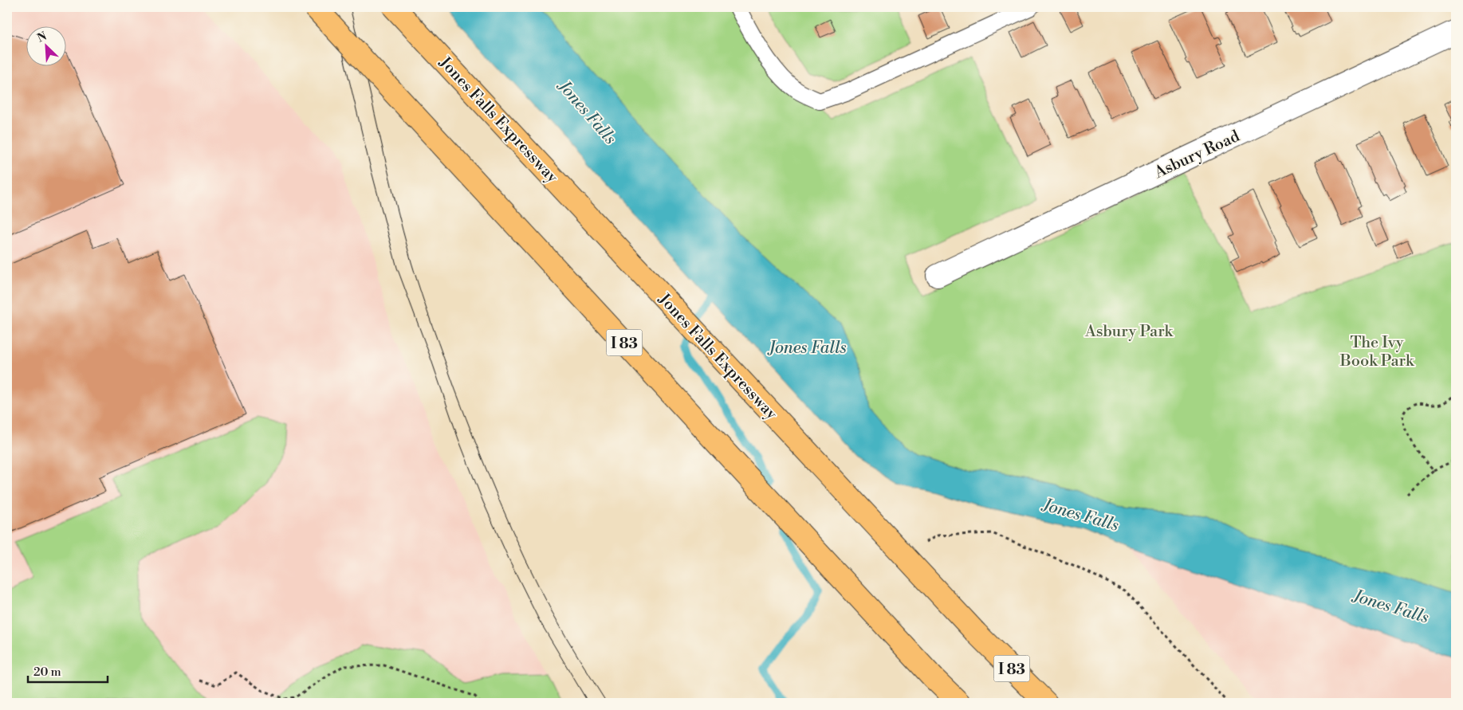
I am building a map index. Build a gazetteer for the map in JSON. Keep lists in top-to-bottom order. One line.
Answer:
{"streets":{"highway":["Jones Falls Expressway","I 83"],"street":["Asbury Road"]},"water":["Jones Falls"],"parks":["Asbury Park","The Ivy Book Park"],"scale_bar":"20 m","north":"top left"}
